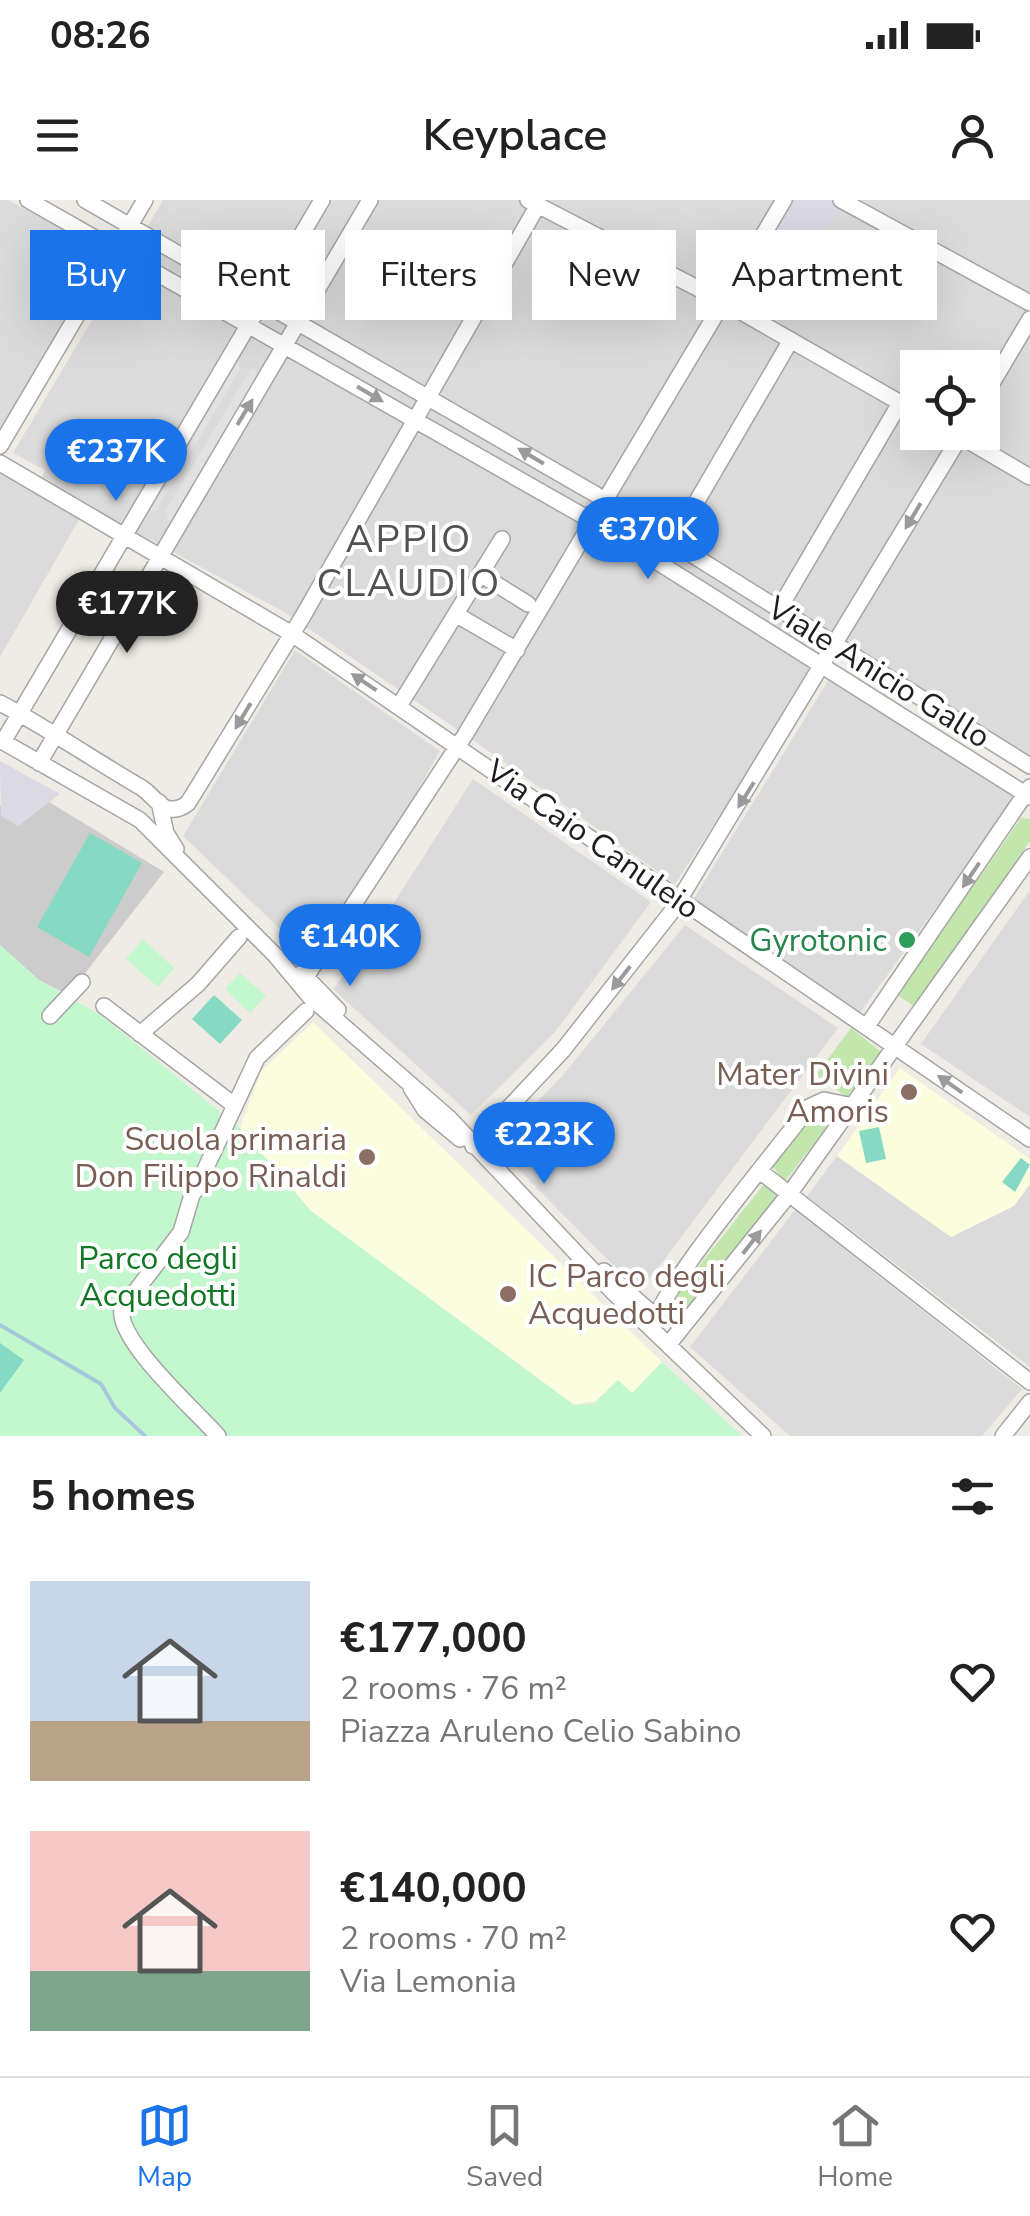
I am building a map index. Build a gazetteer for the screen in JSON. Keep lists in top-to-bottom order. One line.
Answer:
{"streets":{"street":["Viale Anicio Gallo","Via Caio Canuleio"]},"districts":["APPIO CLAUDIO"],"parks":["Parco degli Acquedotti"],"places":["Gyrotonic","Mater Divini Amoris","Scuola primaria Don Filippo Rinaldi","IC Parco degli Acquedotti"],"page":{"status":"08:26","header":"Keyplace","chip":["Buy","Rent","Filters","New","Apartment"],"price":["€237K","€370K","€177K","€140K","€223K"],"heading":"5 homes","list":[{"name":"€177,000","note":"2 rooms · 76 m² · Piazza Aruleno Celio Sabino"},{"name":"€140,000","note":"2 rooms · 70 m² · Via Lemonia"}],"tabs":["Map","Saved","Home"]}}
